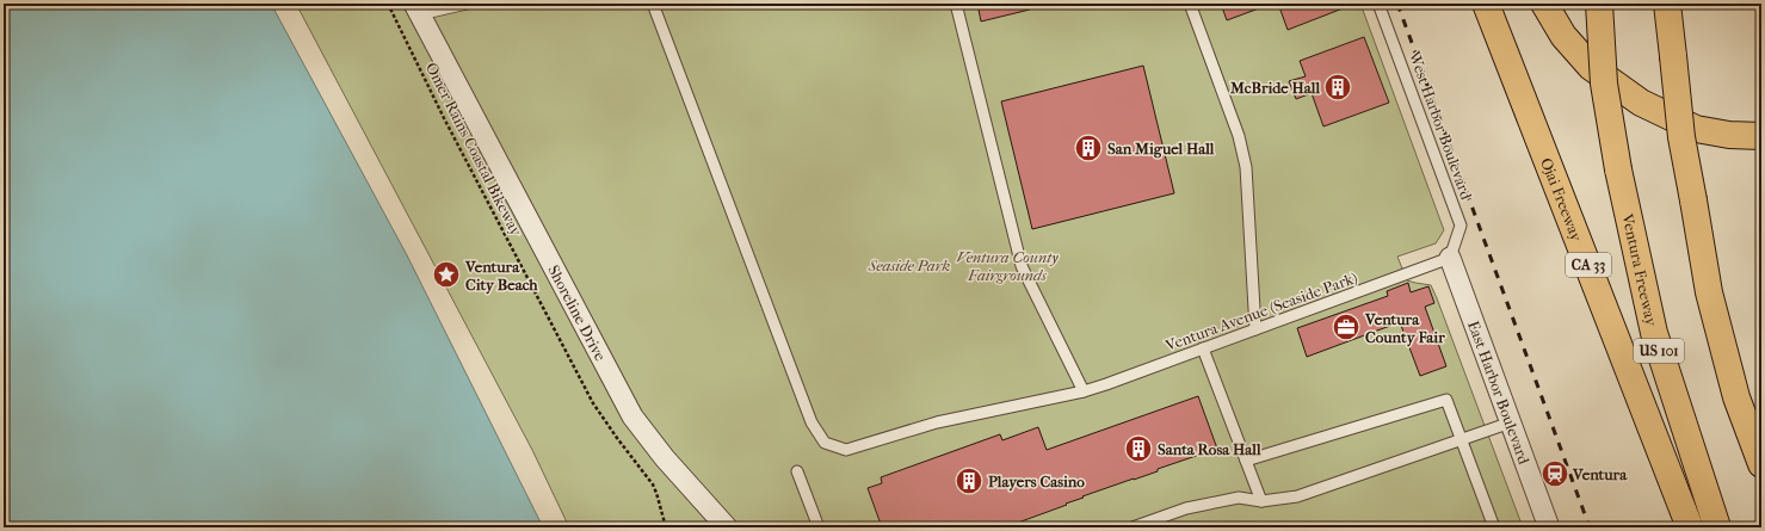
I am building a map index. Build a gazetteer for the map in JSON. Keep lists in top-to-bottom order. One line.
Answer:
{"streets":{"highway":["Ojai Freeway","CA 33","Ventura Freeway","US 101"],"street":["Shoreline Drive","East Harbor Boulevard"],"lane":["West Harbor Boulevard","Ventura Avenue (Seaside Park)"],"path":["Omer Rains Coastal Bikeway"]},"crossings":[["West Harbor Boulevard","Ventura Avenue (Seaside Park)"],["West Harbor Boulevard","East Harbor Boulevard"],["Ventura Avenue (Seaside Park)","East Harbor Boulevard"]],"parks":["Ventura County Fairgrounds","Seaside Park"],"places":{"building":["McBride Hall","San Miguel Hall","Santa Rosa Hall","Players Casino"],"place":["Ventura City Beach"],"office":["Ventura County Fair"],"station":["Ventura"]}}
